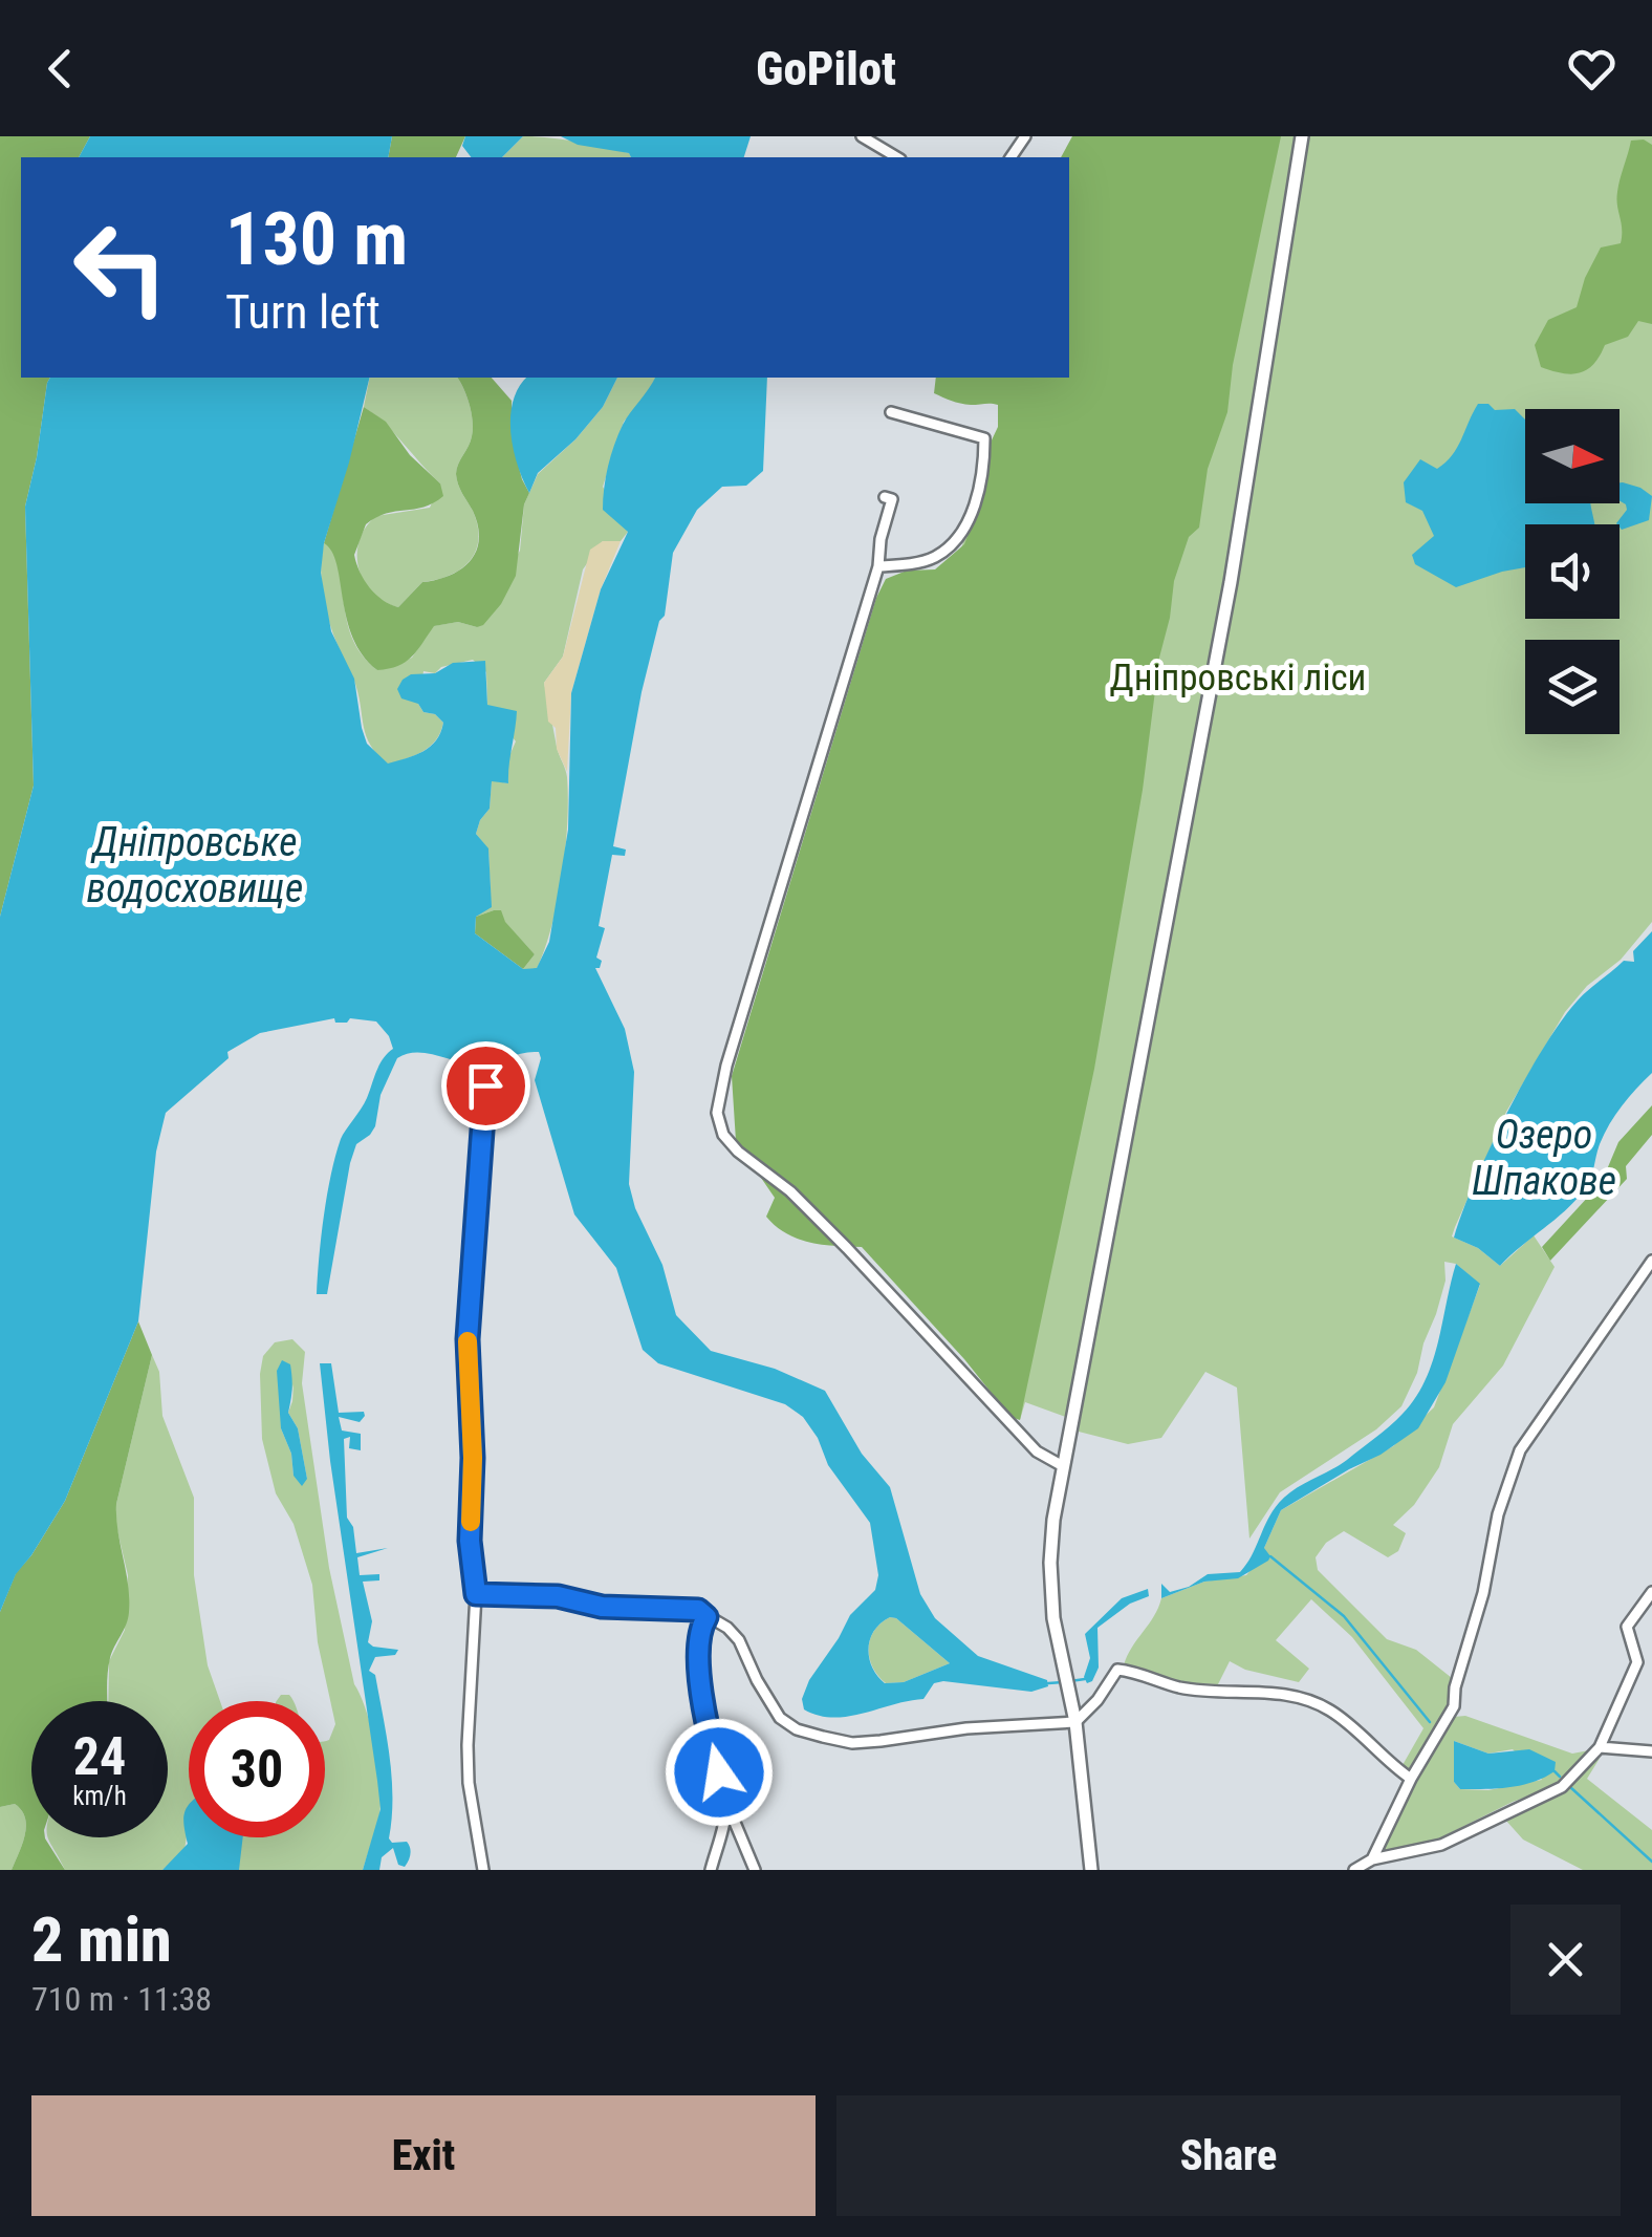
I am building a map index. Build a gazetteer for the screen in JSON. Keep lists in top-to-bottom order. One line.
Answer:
{"water":["Дніпровське водосховище","Озеро Шпакове"],"parks":["Дніпровські ліси"],"north":"right","page":{"header":"GoPilot","turn":["130 m","Turn left"],"speed":"24 km/h","limit":"30","heading":["2 min","710 m · 11:38"],"buttons":["Exit","Share"]}}
